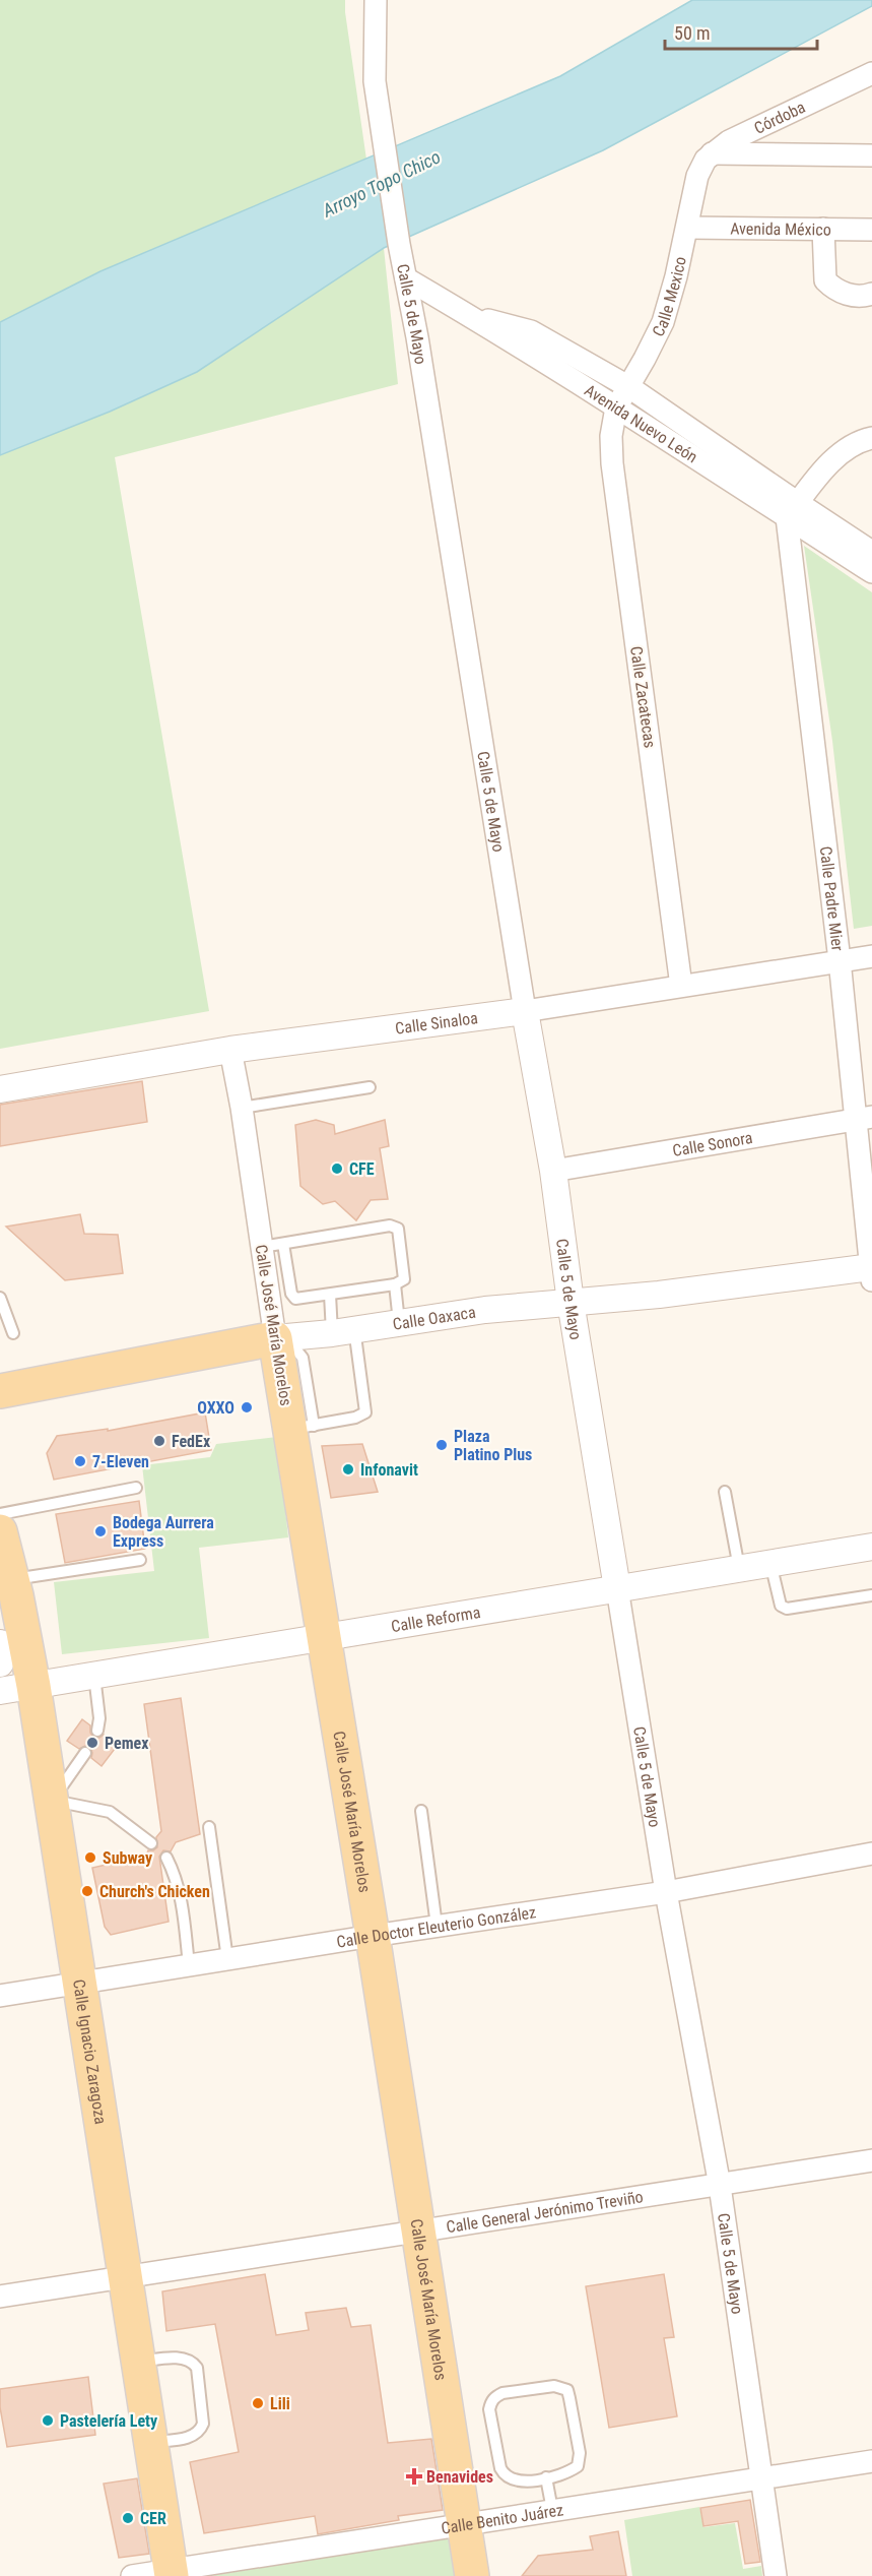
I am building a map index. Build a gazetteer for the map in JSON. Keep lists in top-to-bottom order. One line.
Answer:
{"streets":{"main road":["Calle Oaxaca","Calle José María Morelos","Calle Ignacio Zaragoza"],"street":["Córdoba","Avenida México","Calle Mexico","Calle 5 de Mayo","Avenida Nuevo León","Calle Zacatecas","Calle Padre Mier","Calle Sinaloa","Calle Sonora","Calle Reforma","Calle Doctor Eleuterio González","Calle General Jerónimo Treviño","Calle Benito Juárez"]},"crossings":[["Córdoba","Calle Mexico"],["Avenida México","Calle Mexico"],["Calle Mexico","Avenida Nuevo León"],["Calle Mexico","Calle Zacatecas"],["Calle 5 de Mayo","Avenida Nuevo León"],["Calle 5 de Mayo","Calle Sinaloa"],["Calle 5 de Mayo","Calle Sonora"],["Calle 5 de Mayo","Calle Oaxaca"],["Calle 5 de Mayo","Calle Reforma"],["Calle 5 de Mayo","Calle Doctor Eleuterio González"],["Calle 5 de Mayo","Calle General Jerónimo Treviño"],["Calle 5 de Mayo","Calle Benito Juárez"],["Avenida Nuevo León","Calle Zacatecas"],["Avenida Nuevo León","Calle Padre Mier"],["Calle Zacatecas","Calle Sinaloa"],["Calle Padre Mier","Calle Sinaloa"],["Calle Padre Mier","Calle Sonora"],["Calle Padre Mier","Calle Oaxaca"],["Calle Sinaloa","Calle José María Morelos"],["Calle Oaxaca","Calle José María Morelos"],["Calle José María Morelos","Calle Reforma"],["Calle José María Morelos","Calle Doctor Eleuterio González"],["Calle José María Morelos","Calle General Jerónimo Treviño"],["Calle José María Morelos","Calle Benito Juárez"],["Calle Reforma","Calle Ignacio Zaragoza"],["Calle Doctor Eleuterio González","Calle Ignacio Zaragoza"],["Calle Ignacio Zaragoza","Calle General Jerónimo Treviño"],["Calle Ignacio Zaragoza","Calle Benito Juárez"]],"water":["Arroyo Topo Chico"],"places":{"other":["CFE","OXXO","FedEx","Plaza Platino Plus","7-Eleven","Infonavit","Bodega Aurrera Express","Pemex","Subway","Church's Chicken","Lili","Pastelería Lety","CER"],"health":["Benavides"]},"scale_bar":"50 m"}
